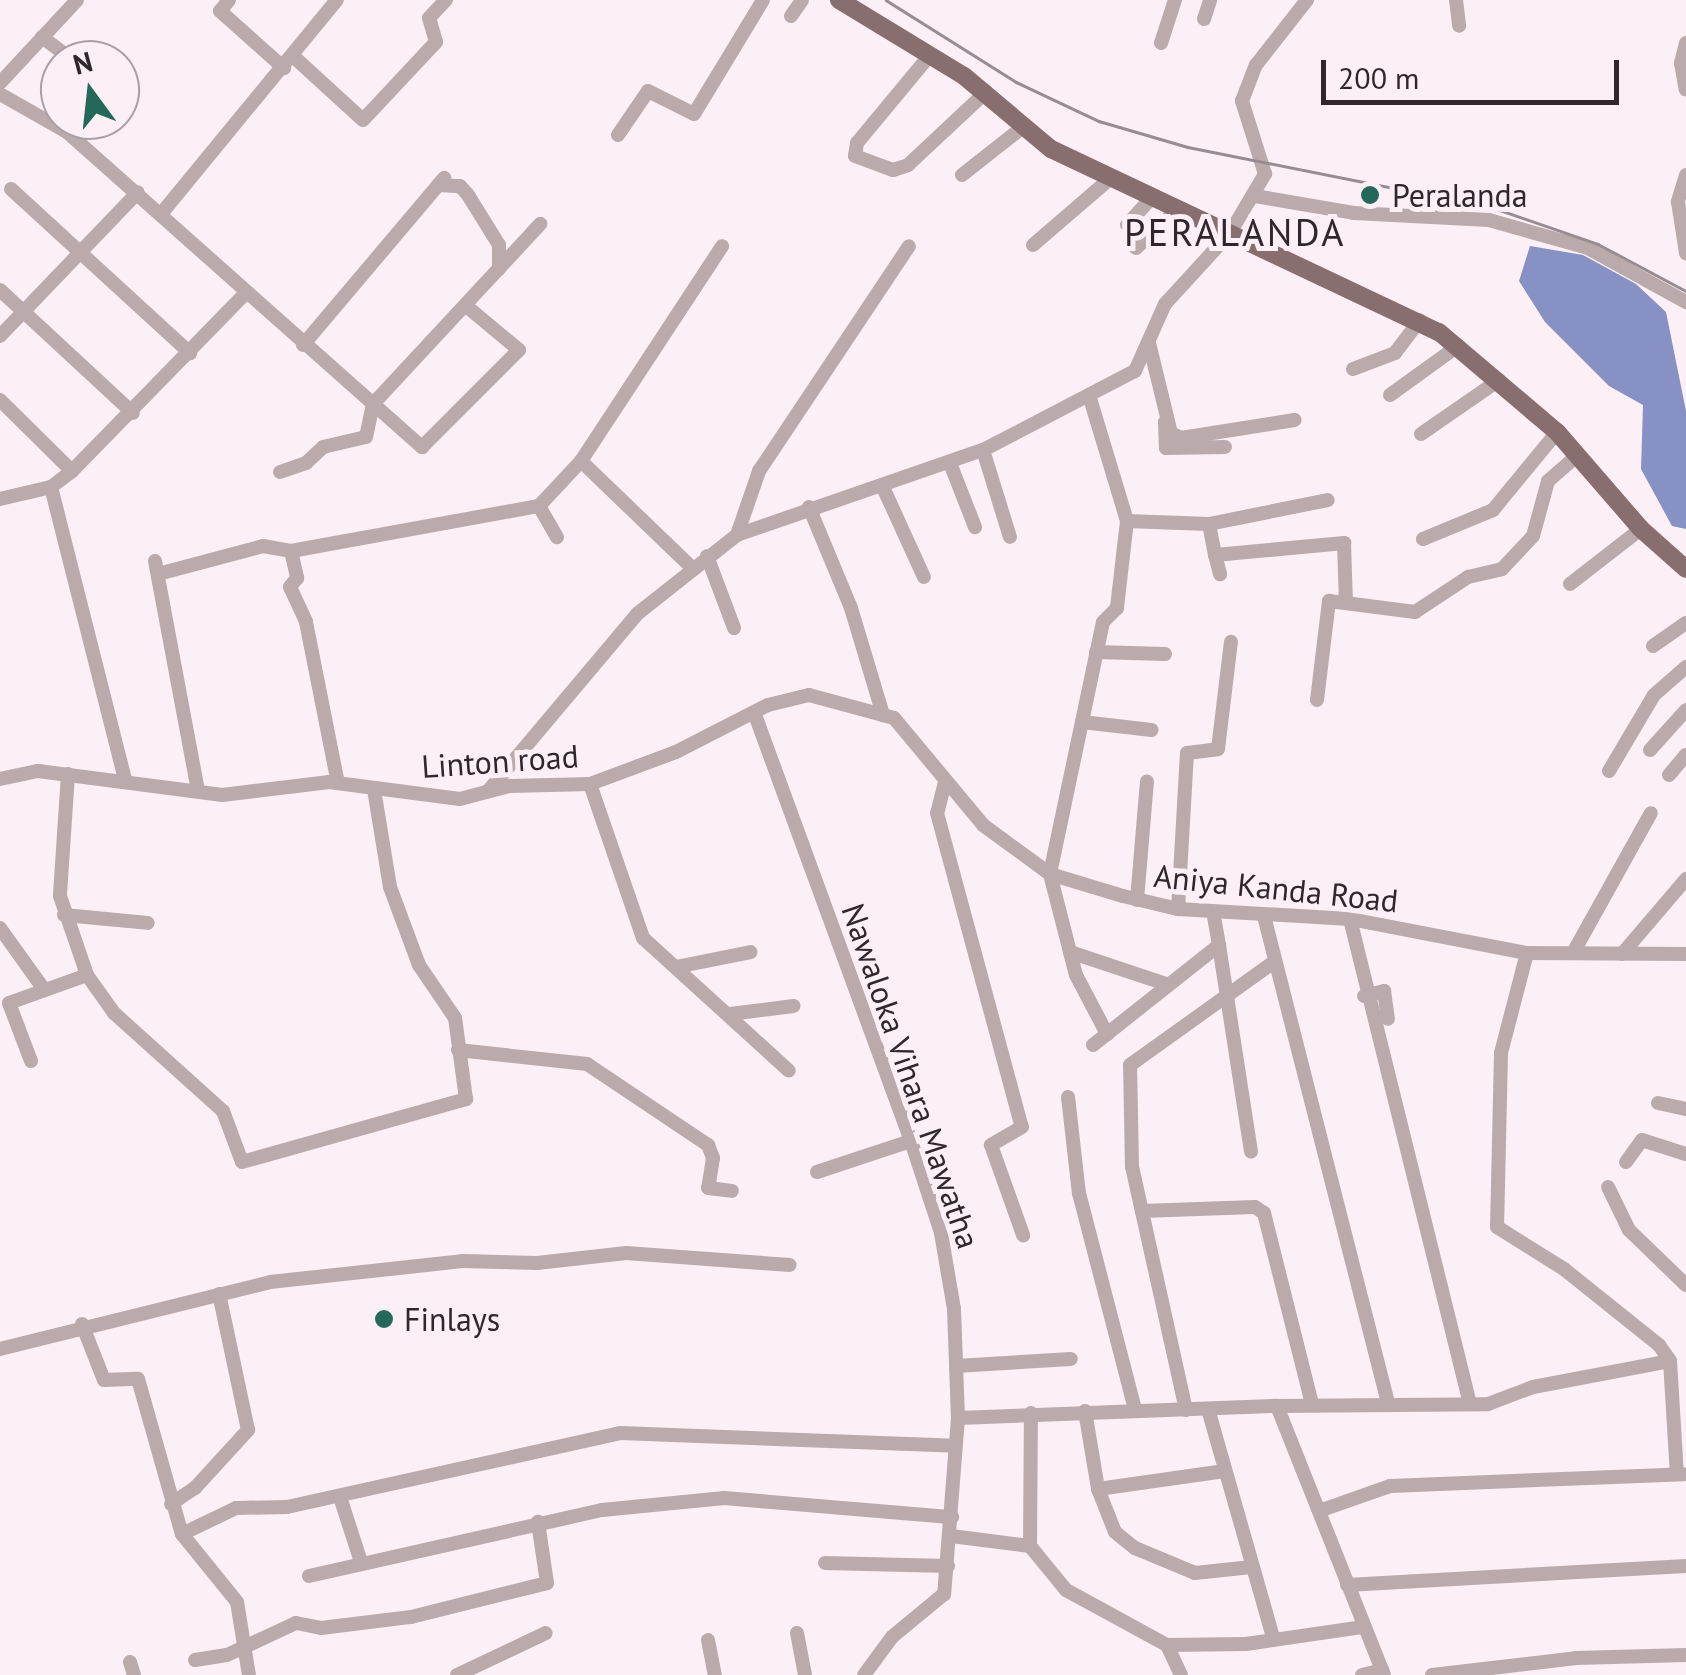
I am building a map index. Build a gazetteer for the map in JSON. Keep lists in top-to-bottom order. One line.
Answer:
{"streets":{"street":["Linton road","Aniya Kanda Road","Nawaloka Vihara Mawatha"]},"crossings":[["Linton road","Aniya Kanda Road"],["Linton road","Nawaloka Vihara Mawatha"],["Aniya Kanda Road","Nawaloka Vihara Mawatha"]],"districts":["PERALANDA"],"places":["Peralanda","Finlays"],"scale_bar":"200 m","north":"top"}
